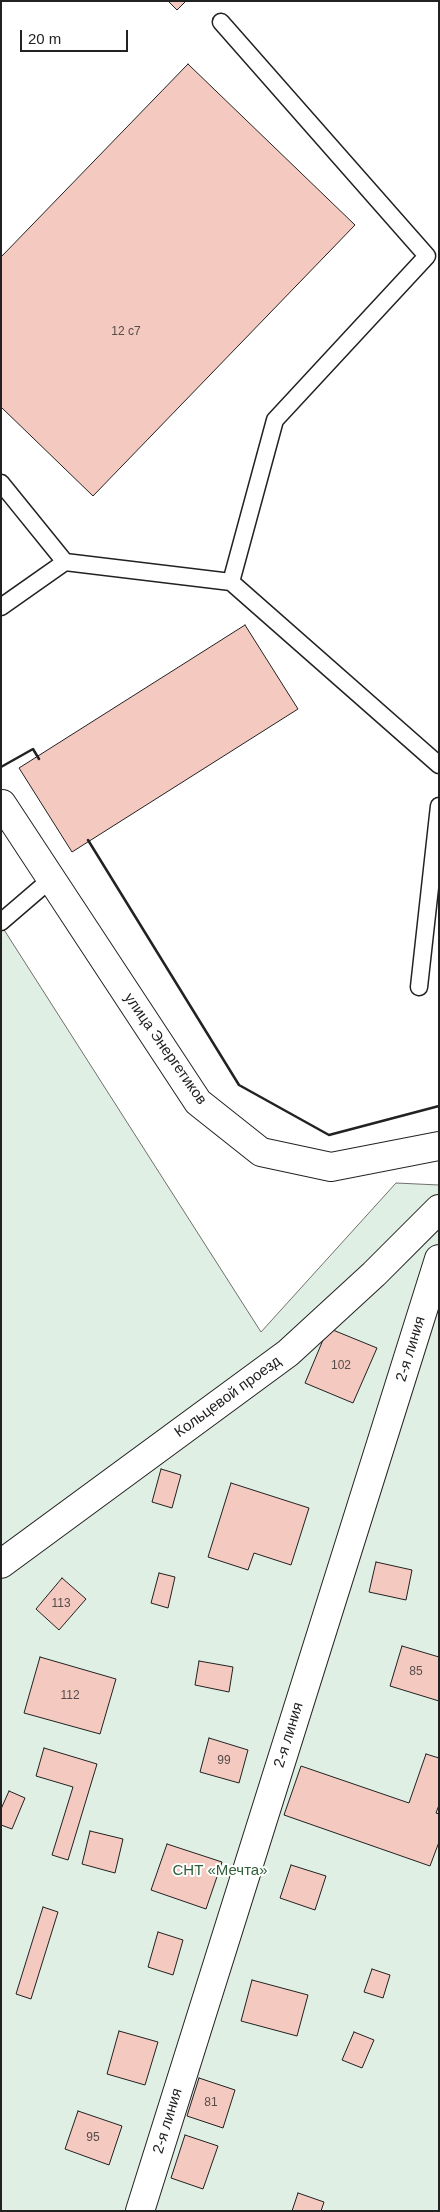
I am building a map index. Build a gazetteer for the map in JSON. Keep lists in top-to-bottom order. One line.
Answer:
{"streets":{"street":["улица Энергетиков","2-я линия","Кольцевой проезд"]},"parks":["СНТ «Мечта»"],"house_numbers":["12 с7","102","113","85","112","99","81","95"],"scale_bar":"20 m"}
